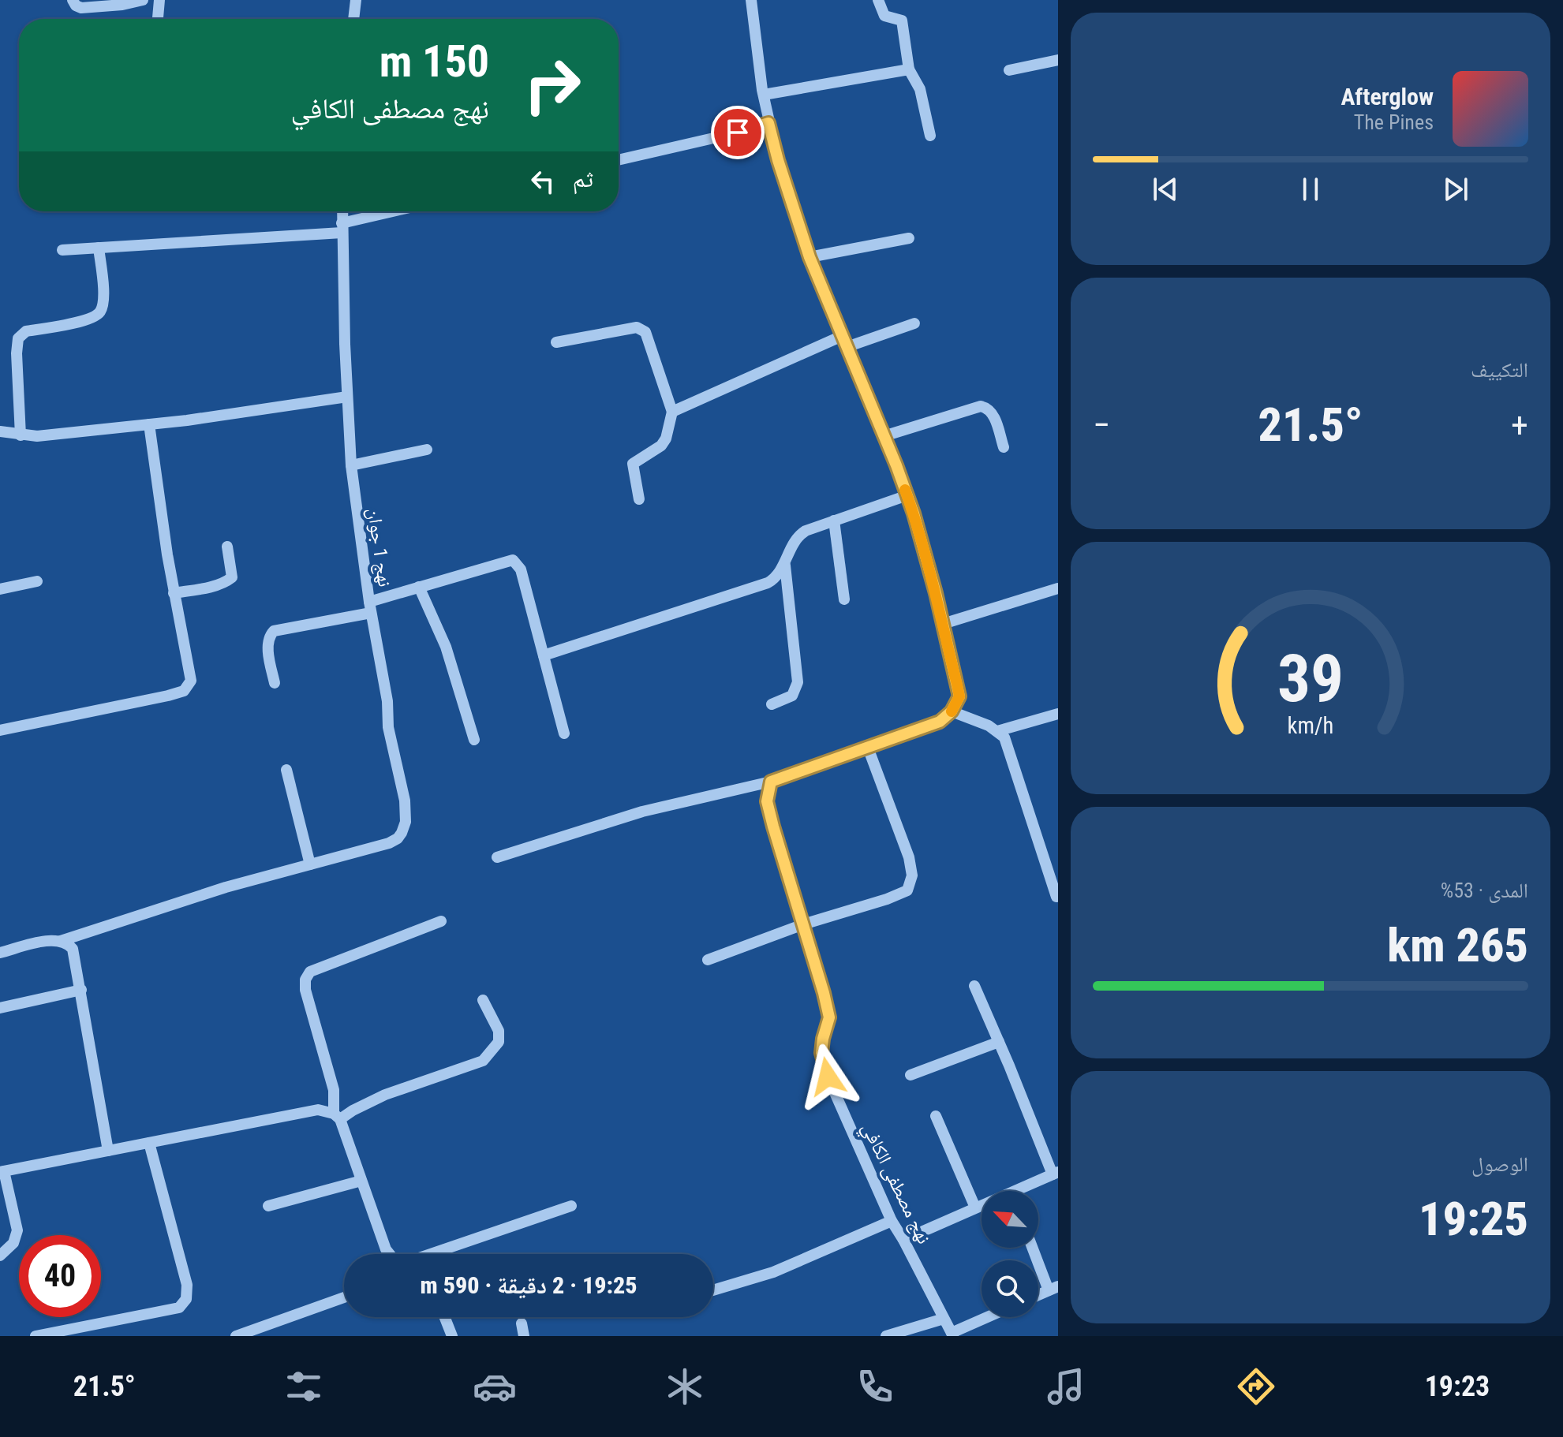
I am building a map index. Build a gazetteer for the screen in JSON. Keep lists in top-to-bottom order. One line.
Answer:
{"streets":{"street":["نهج 1 جوان","نهج مصطفى الكافي"]},"north":"top left","page":{"turn":["150 m","نهج مصطفى الكافي"],"song":["Afterglow","The Pines"],"then":"ثم","tile":["التكييف",["المدى · 53%","265 km"],["الوصول","19:25"]],"heat":["−","21.5°","+"],"limit":"40","trip":"19:25 · 2 دقيقة · 590 m","tabs":["19:23","21.5°"],"gauge":["39","km/h"]}}
